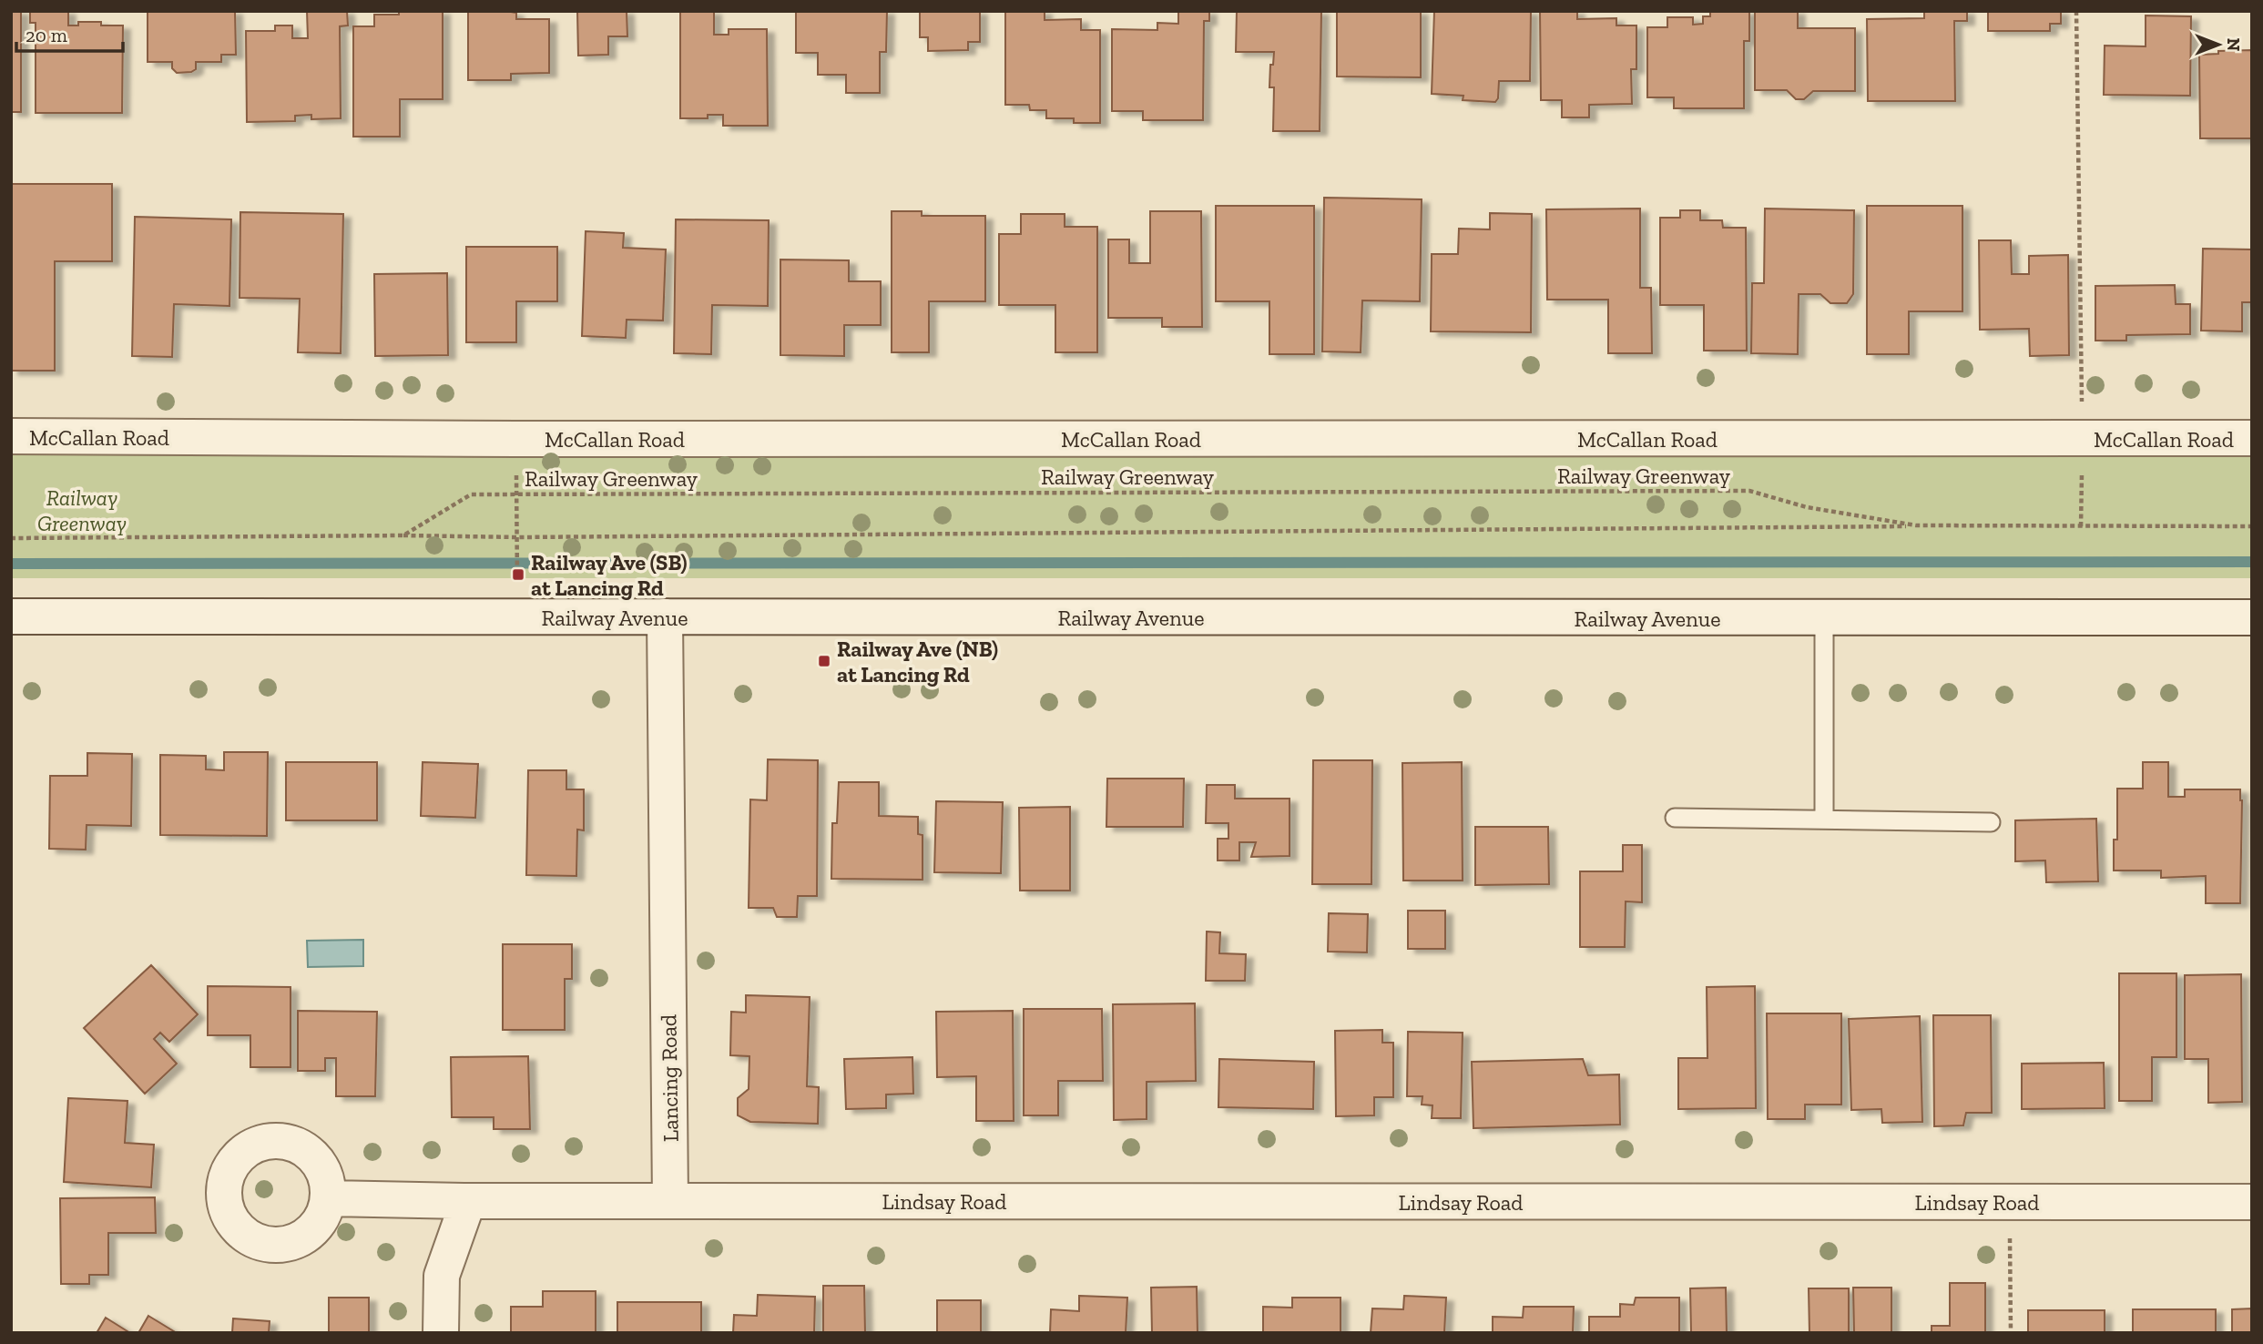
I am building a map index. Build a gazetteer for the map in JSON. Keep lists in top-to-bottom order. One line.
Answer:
{"streets":{"street":["McCallan Road","Railway Avenue","Lancing Road","Lindsay Road"],"path":["Railway Greenway"]},"crossings":[["Railway Avenue","Lancing Road"],["Lancing Road","Lindsay Road"]],"parks":["Railway Greenway"],"places":{"transit":["Railway Ave (SB) at Lancing Rd","Railway Ave (NB) at Lancing Rd"]},"scale_bar":"20 m","north":"right"}
